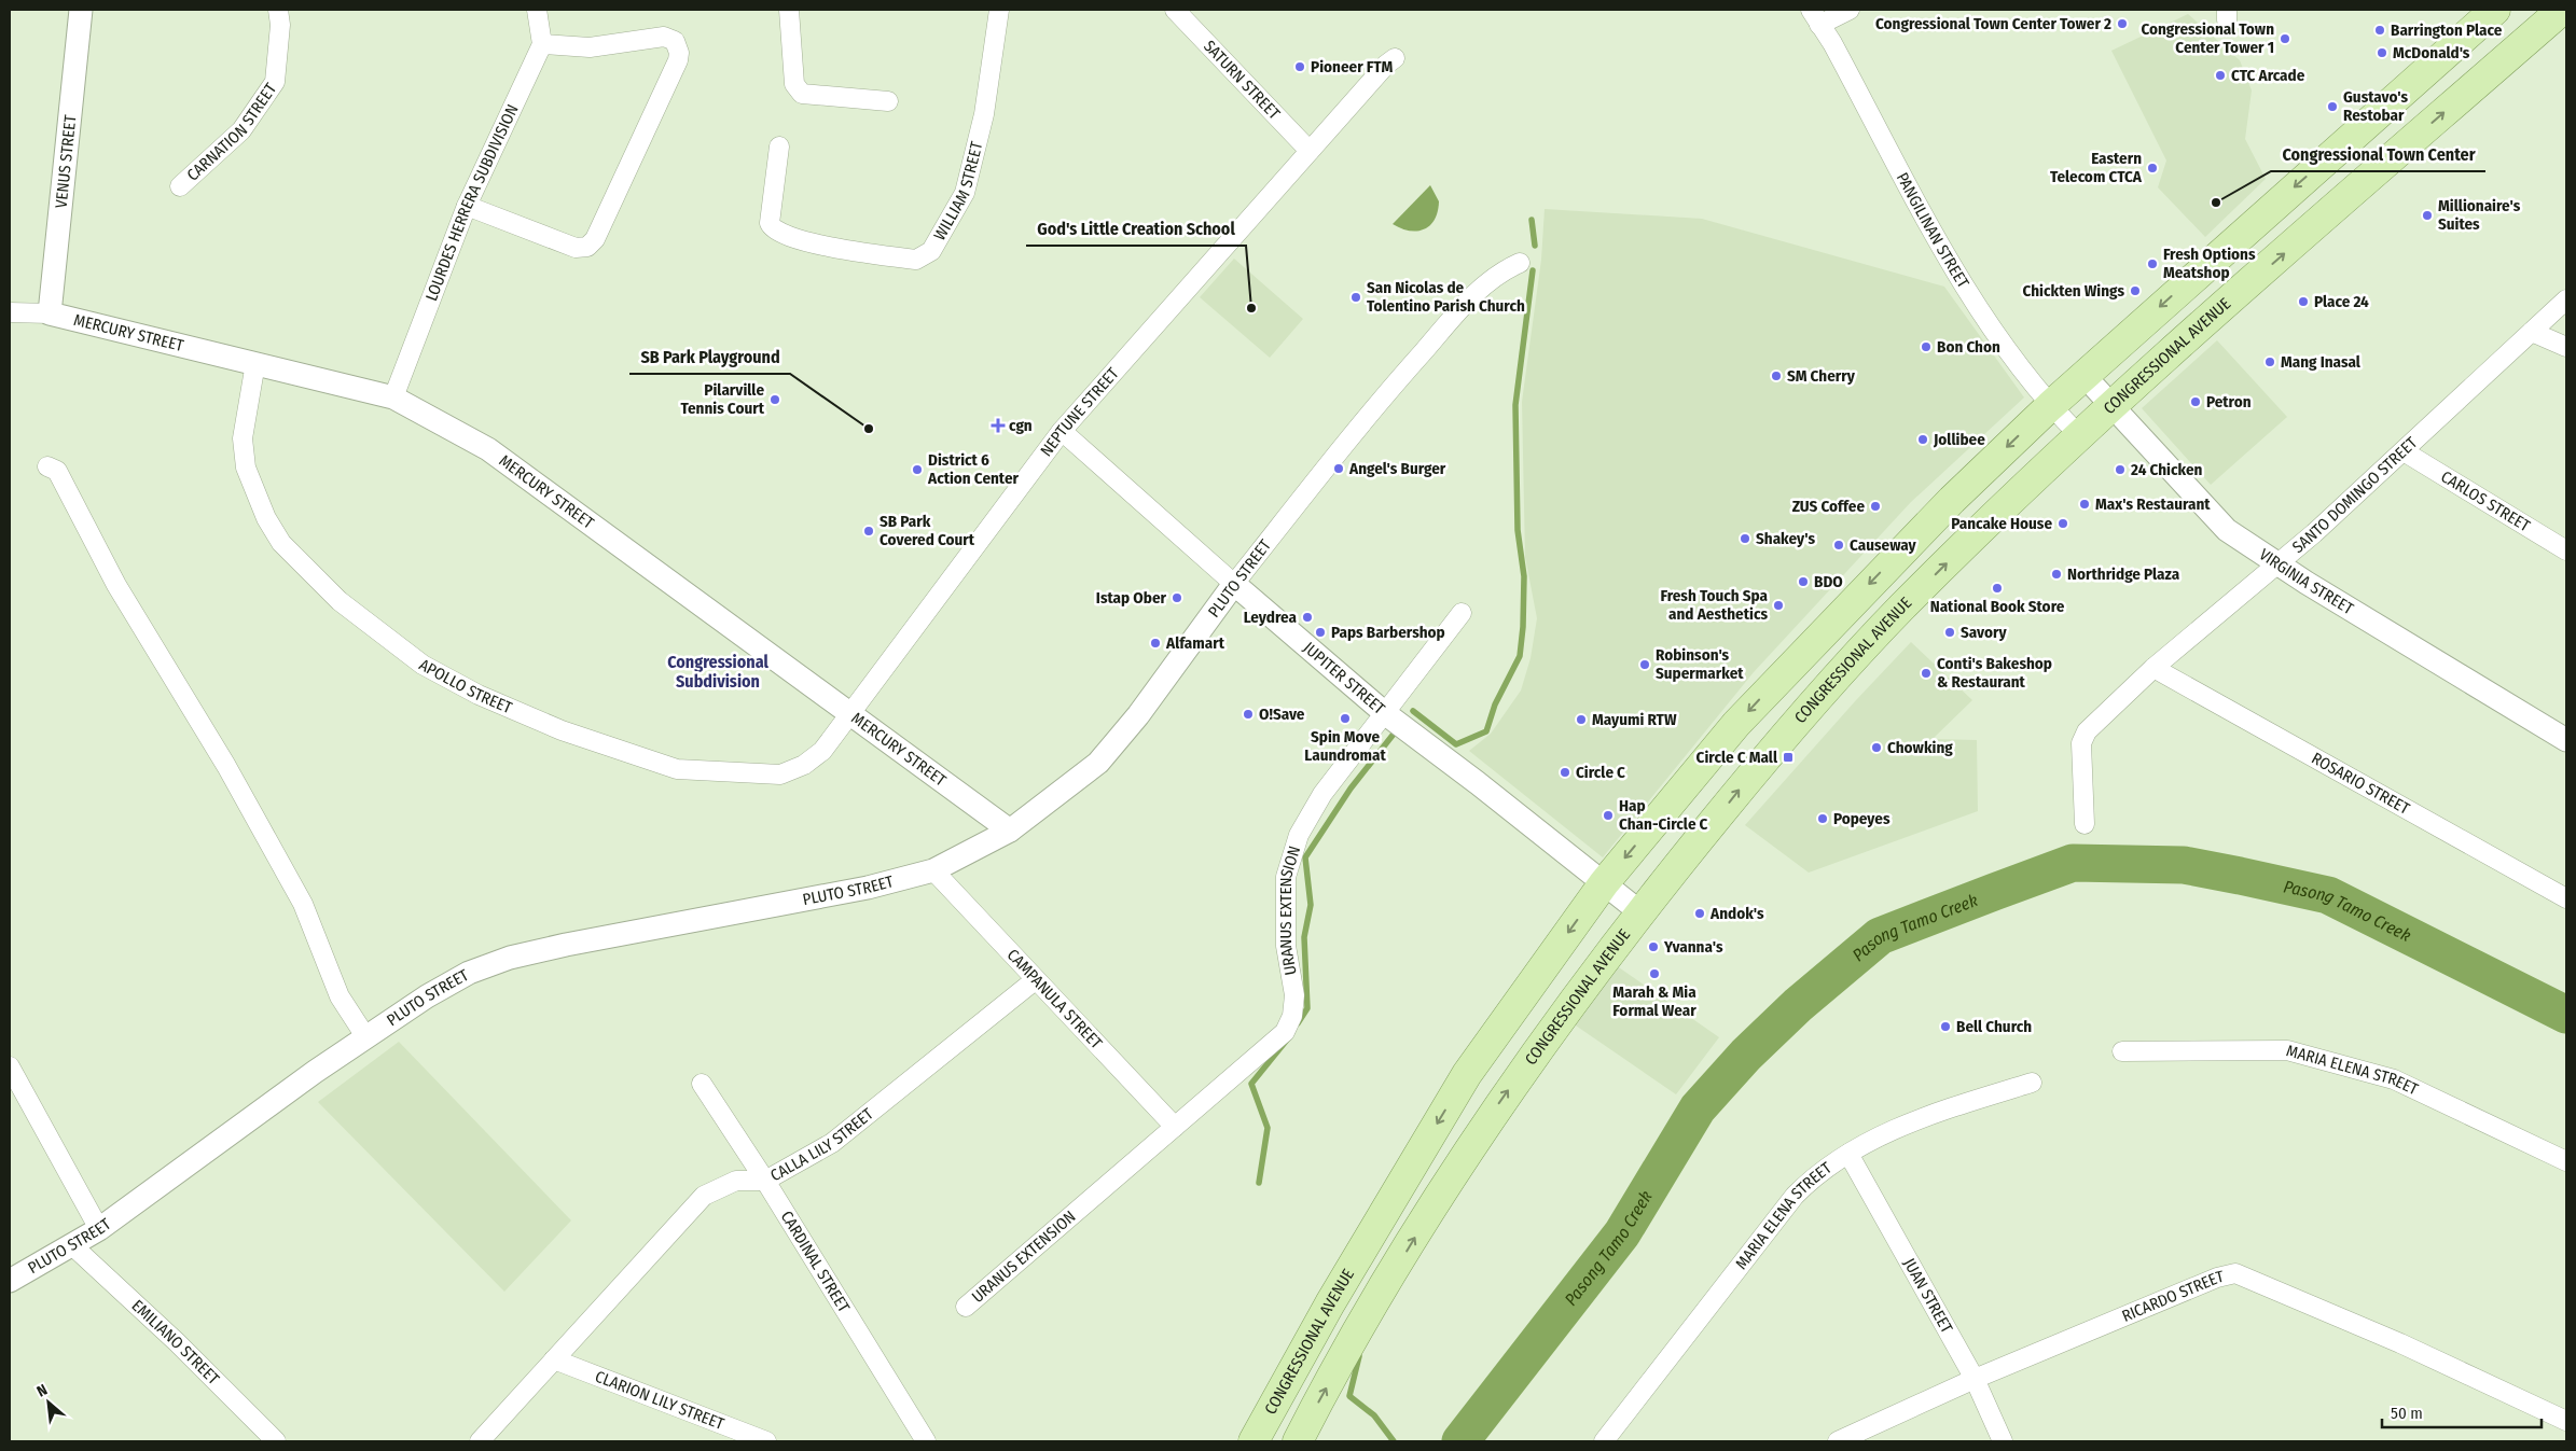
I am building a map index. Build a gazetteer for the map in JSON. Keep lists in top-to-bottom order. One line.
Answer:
{"streets":{"main road":["CONGRESSIONAL AVENUE"],"street":["SATURN STREET","CARNATION STREET","VENUS STREET","WILLIAM STREET","LOURDES HERRERA SUBDIVISION","PANGILINAN STREET","MERCURY STREET","NEPTUNE STREET","SANTO DOMINGO STREET","CARLOS STREET","PLUTO STREET","VIRGINIA STREET","JUPITER STREET","APOLLO STREET","ROSARIO STREET","URANUS EXTENSION","CAMPANULA STREET","MARIA ELENA STREET","CALLA LILY STREET","CARDINAL STREET","JUAN STREET","RICARDO STREET","EMILIANO STREET","CLARION LILY STREET"]},"crossings":[["SATURN STREET","NEPTUNE STREET"],["VENUS STREET","MERCURY STREET"],["LOURDES HERRERA SUBDIVISION","MERCURY STREET"],["PANGILINAN STREET","CONGRESSIONAL AVENUE"],["MERCURY STREET","NEPTUNE STREET"],["MERCURY STREET","PLUTO STREET"],["MERCURY STREET","APOLLO STREET"],["CONGRESSIONAL AVENUE","VIRGINIA STREET"],["CONGRESSIONAL AVENUE","JUPITER STREET"],["NEPTUNE STREET","JUPITER STREET"],["NEPTUNE STREET","APOLLO STREET"],["SANTO DOMINGO STREET","CARLOS STREET"],["SANTO DOMINGO STREET","VIRGINIA STREET"],["SANTO DOMINGO STREET","ROSARIO STREET"],["PLUTO STREET","JUPITER STREET"],["PLUTO STREET","CAMPANULA STREET"],["PLUTO STREET","EMILIANO STREET"],["JUPITER STREET","URANUS EXTENSION"],["URANUS EXTENSION","CAMPANULA STREET"],["CAMPANULA STREET","CALLA LILY STREET"],["MARIA ELENA STREET","JUAN STREET"],["CALLA LILY STREET","CARDINAL STREET"],["CALLA LILY STREET","CLARION LILY STREET"],["JUAN STREET","RICARDO STREET"]],"districts":["Congressional Subdivision"],"water":["Pasong Tamo Creek"],"places":{"other":["Congressional Town Center Tower 2","Barrington Place","Congressional Town Center Tower 1","McDonald's","Pioneer FTM","CTC Arcade","Gustavo's Restobar","Eastern Telecom CTCA","Congressional Town Center","Millionaire's Suites","Fresh Options Meatshop","Chickten Wings","San Nicolas de Tolentino Parish Church","Place 24","God's Little Creation School","Bon Chon","Mang Inasal","SM Cherry","Pilarville Tennis Court","Petron","SB Park Playground","Jollibee","Angel's Burger","District 6 Action Center","24 Chicken","Max's Restaurant","ZUS Coffee","Pancake House","SB Park Covered Court","Shakey's","Causeway","Northridge Plaza","BDO","National Book Store","Istap Ober","Fresh Touch Spa and Aesthetics","Leydrea","Paps Barbershop","Savory","Alfamart","Robinson's Supermarket","Conti's Bakeshop & Restaurant","O!Save","Spin Move Laundromat","Mayumi RTW","Chowking","Circle C","Hap Chan-Circle C","Popeyes","Andok's","Yvanna's","Marah & Mia Formal Wear","Bell Church"],"health":["cgn"],"transit":["Circle C Mall"]},"scale_bar":"50 m","north":"top left"}
